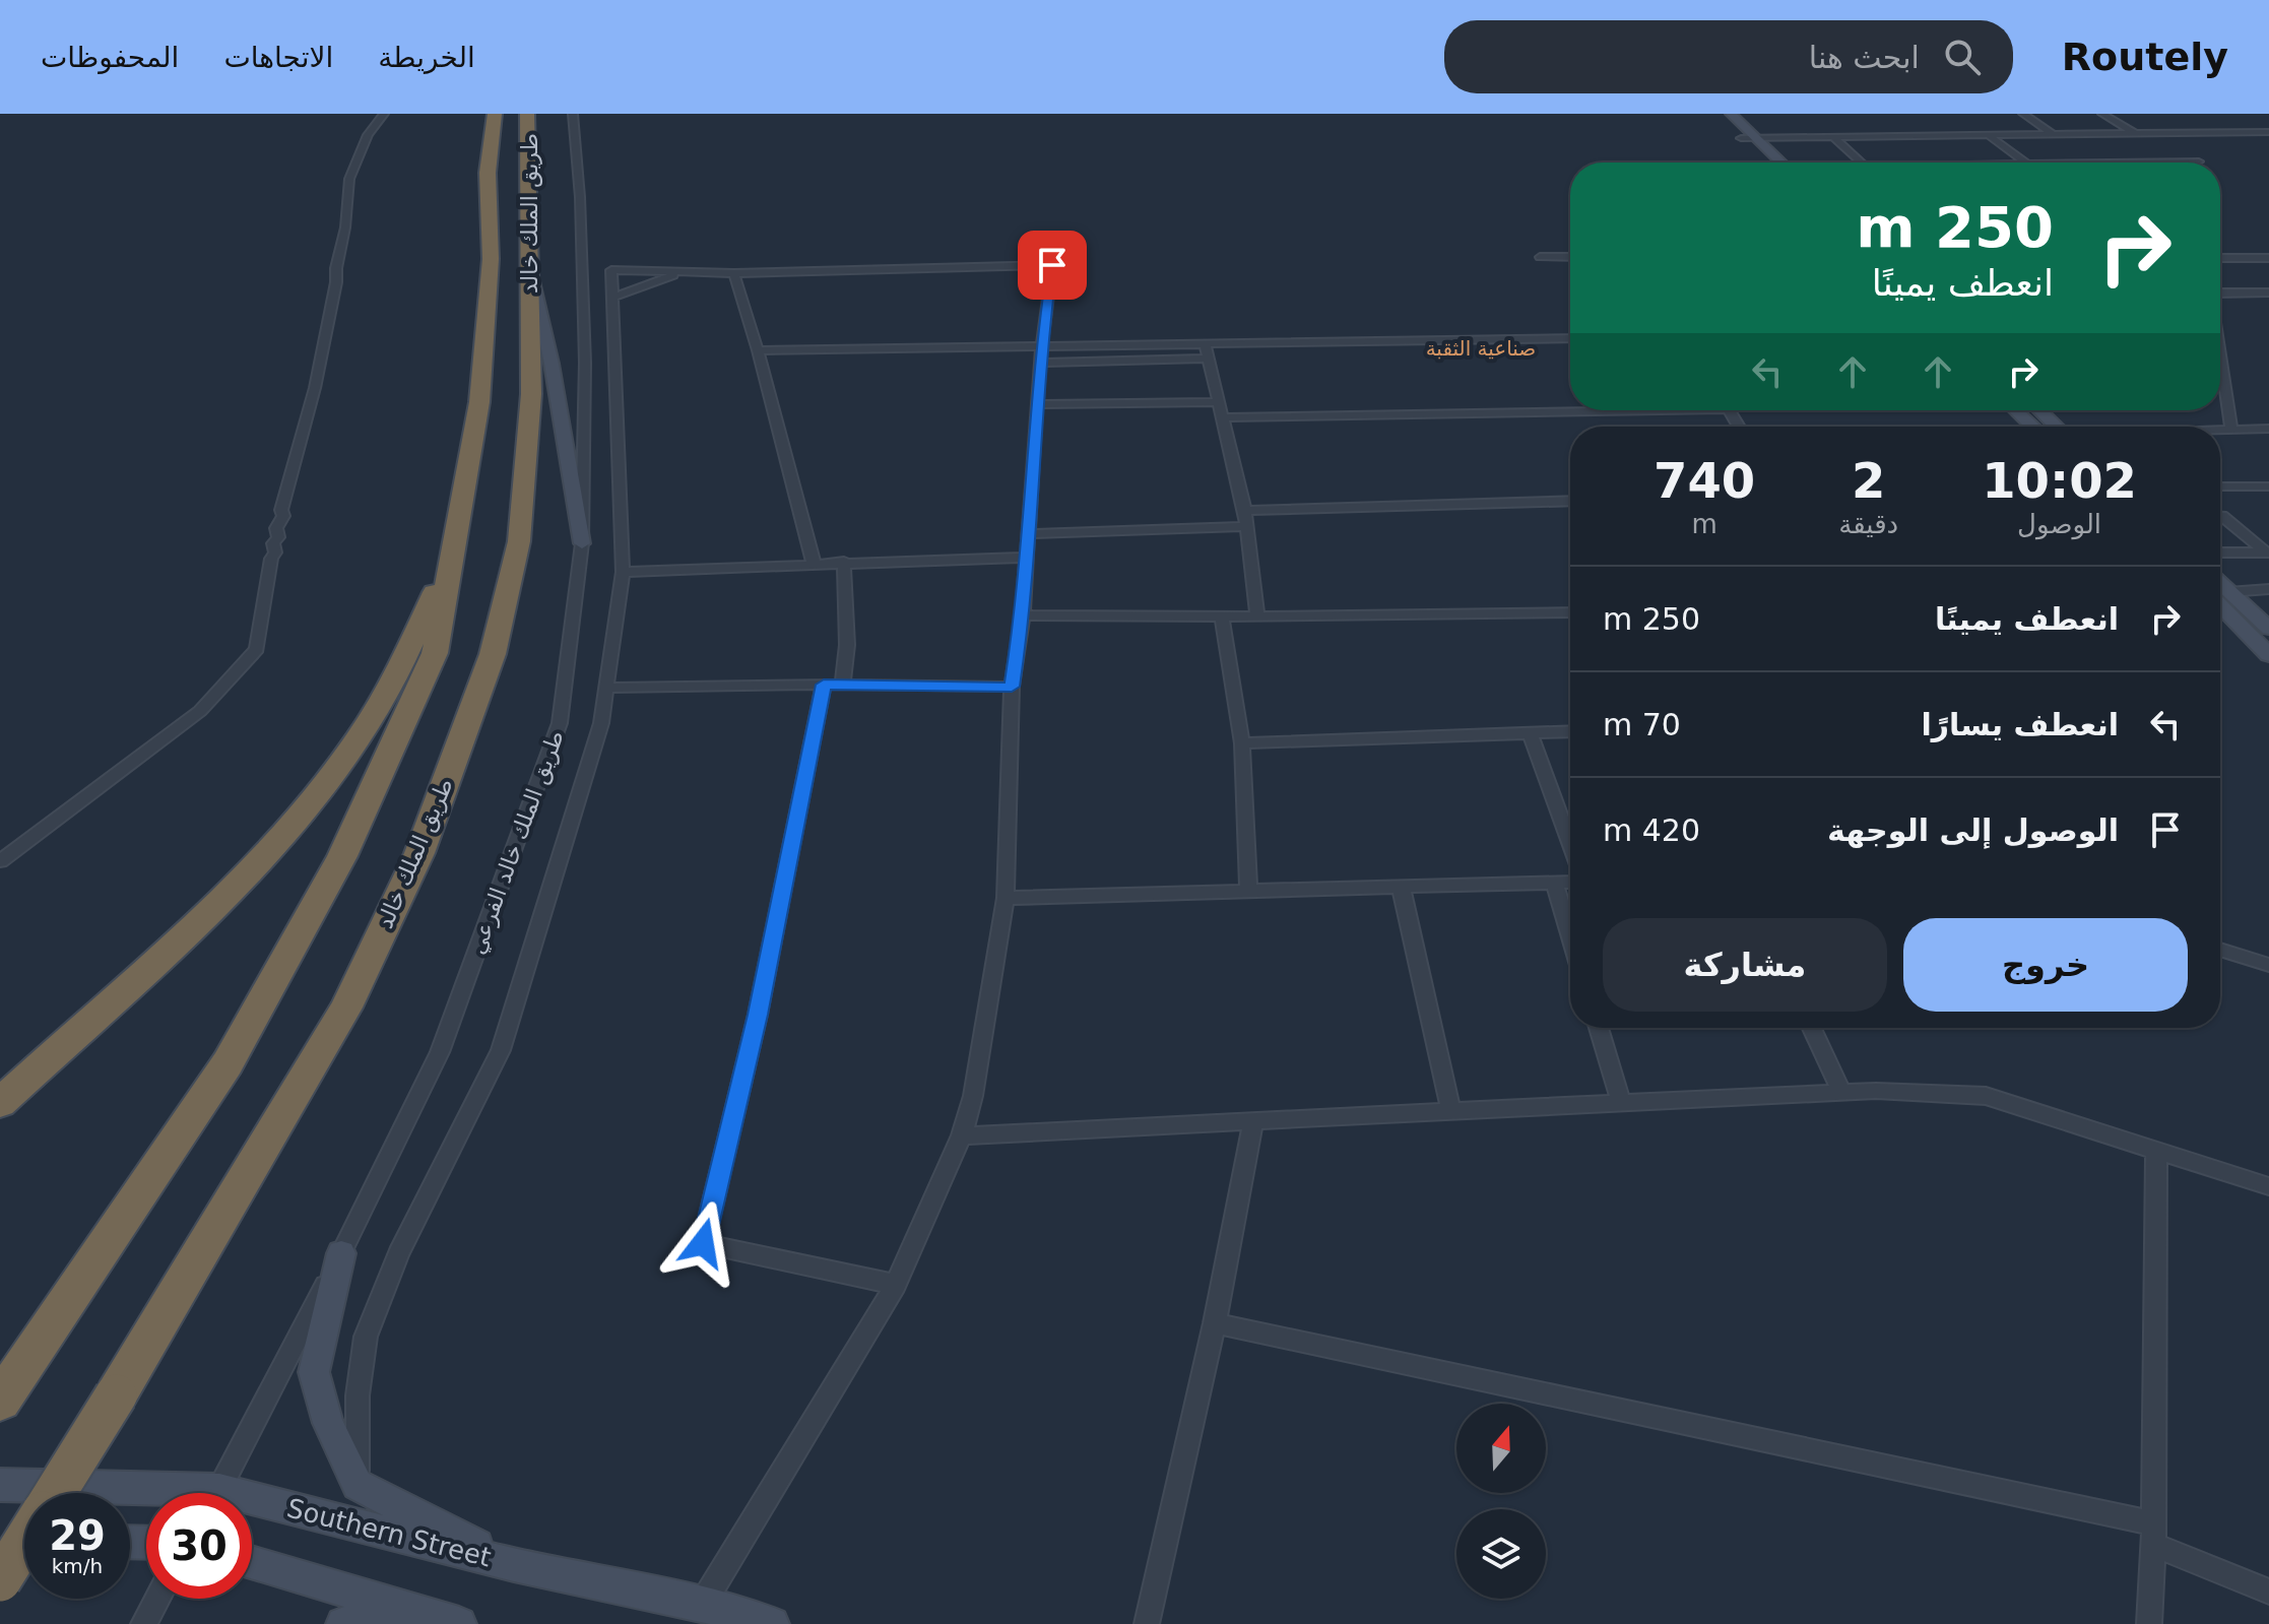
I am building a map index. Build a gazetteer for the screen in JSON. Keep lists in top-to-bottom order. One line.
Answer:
{"streets":{"highway":["طريق الملك خالد"],"main road":["Southern Street"],"street":["طريق الملك خالد الفرعي"]},"districts":["صناعية الثقبة"],"north":"top","page":{"header":"Routely","search":"ابحث هنا","nav":["الخريطة","الاتجاهات","المحفوظات"],"turn":["250 m","انعطف يمينًا"],"eta":["10:02","الوصول","2","دقيقة","740","m"],"list":[{"name":"انعطف يمينًا","value":"250 m"},{"name":"انعطف يسارًا","value":"70 m"},{"name":"الوصول إلى الوجهة","value":"420 m"}],"buttons":["خروج","مشاركة"],"speed":"29 km/h","limit":"30"}}
